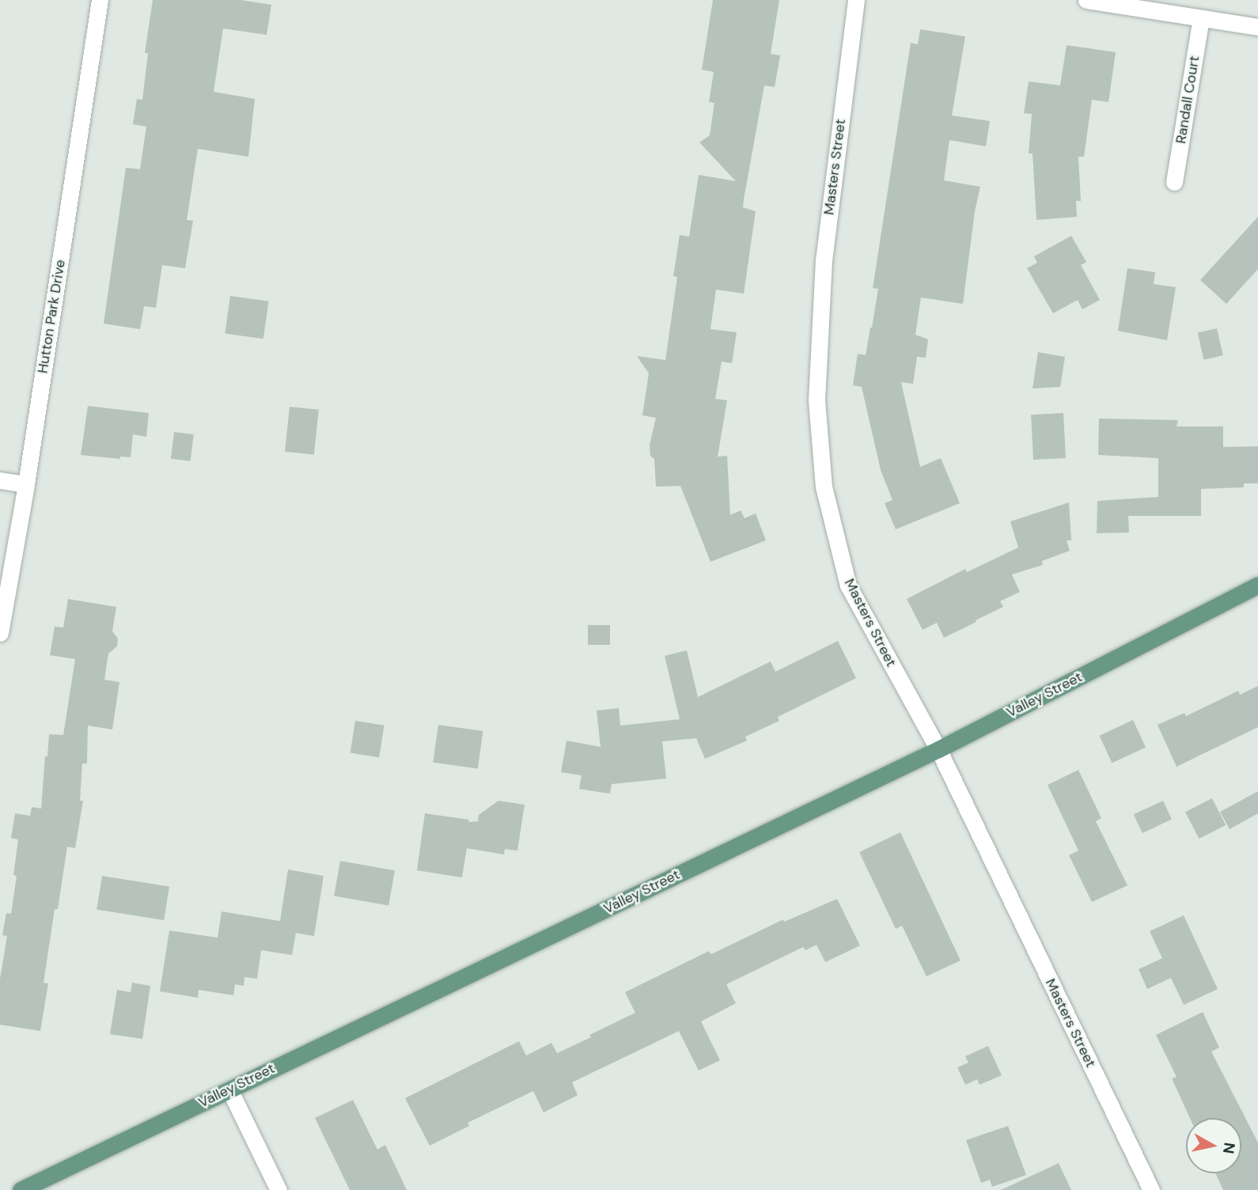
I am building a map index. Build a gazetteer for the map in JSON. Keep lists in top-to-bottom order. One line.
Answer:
{"streets":{"main road":["Valley Street"],"street":["Randall Court","Masters Street","Hutton Park Drive"]},"crossings":[["Masters Street","Valley Street"]],"north":"right"}
